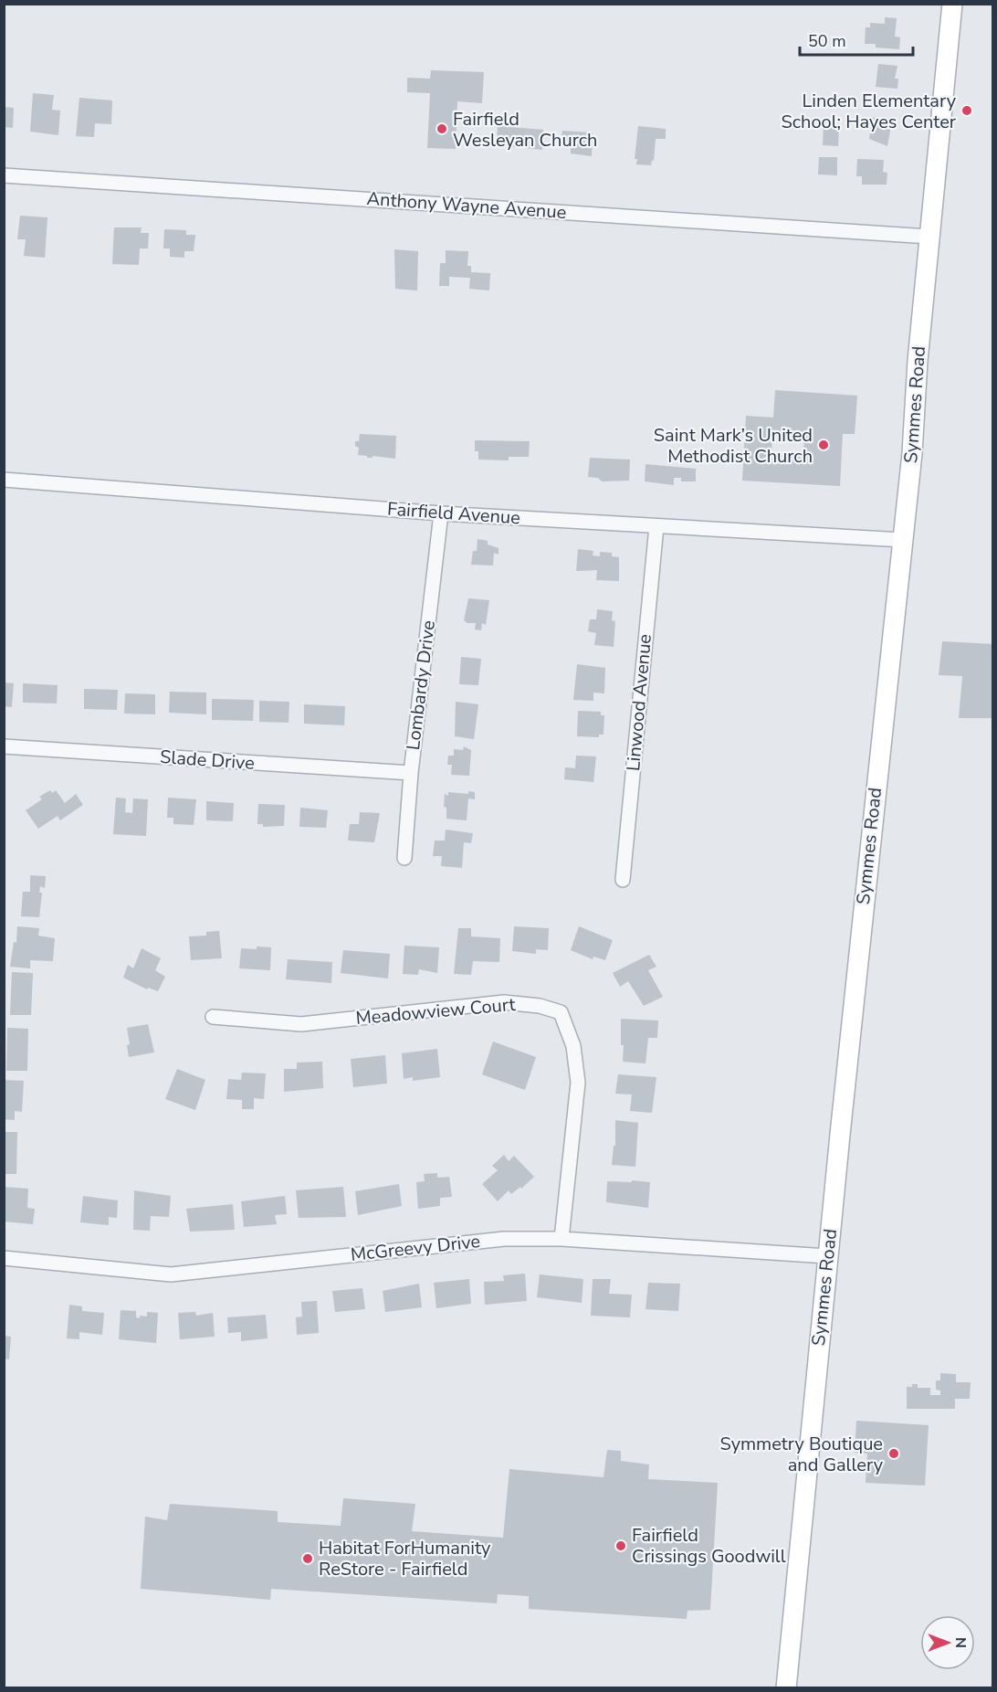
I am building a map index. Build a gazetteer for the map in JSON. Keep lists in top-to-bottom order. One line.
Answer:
{"streets":{"main road":["Symmes Road"],"street":["Anthony Wayne Avenue","Fairfield Avenue","Lombardy Drive","Linwood Avenue","Slade Drive","Meadowview Court","McGreevy Drive"]},"crossings":[["Anthony Wayne Avenue","Symmes Road"],["Symmes Road","Fairfield Avenue"],["Symmes Road","McGreevy Drive"],["Fairfield Avenue","Lombardy Drive"],["Fairfield Avenue","Linwood Avenue"],["Lombardy Drive","Slade Drive"],["Meadowview Court","McGreevy Drive"]],"places":["Linden Elementary School; Hayes Center","Fairfield Wesleyan Church","Saint Mark’s United Methodist Church","Symmetry Boutique and Gallery","Fairfield Crissings Goodwill","Habitat ForHumanity ReStore - Fairfield"],"scale_bar":"50 m","north":"right"}
